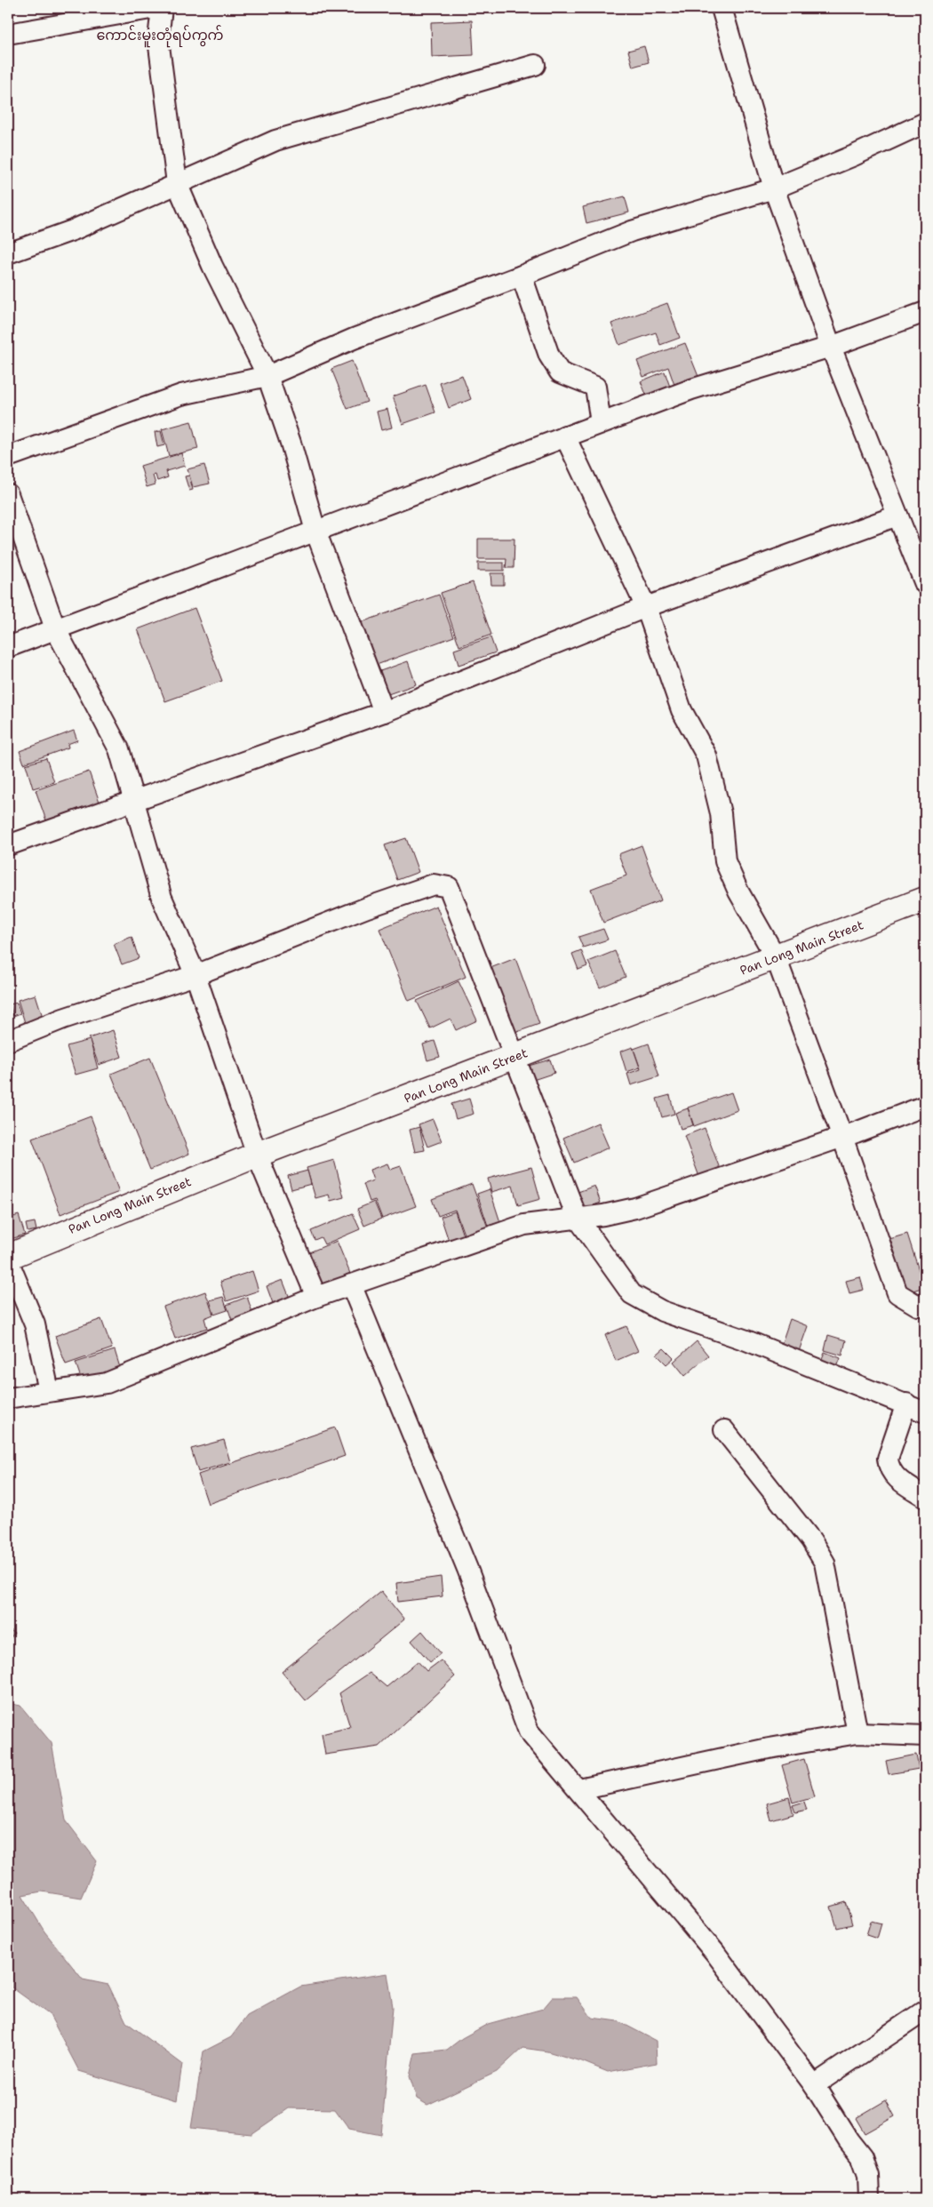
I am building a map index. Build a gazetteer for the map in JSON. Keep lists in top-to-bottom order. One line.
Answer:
{"streets":{"street":["Pan Long Main Street"]},"districts":["ကောင်းမူးတုံရပ်ကွက်"]}
